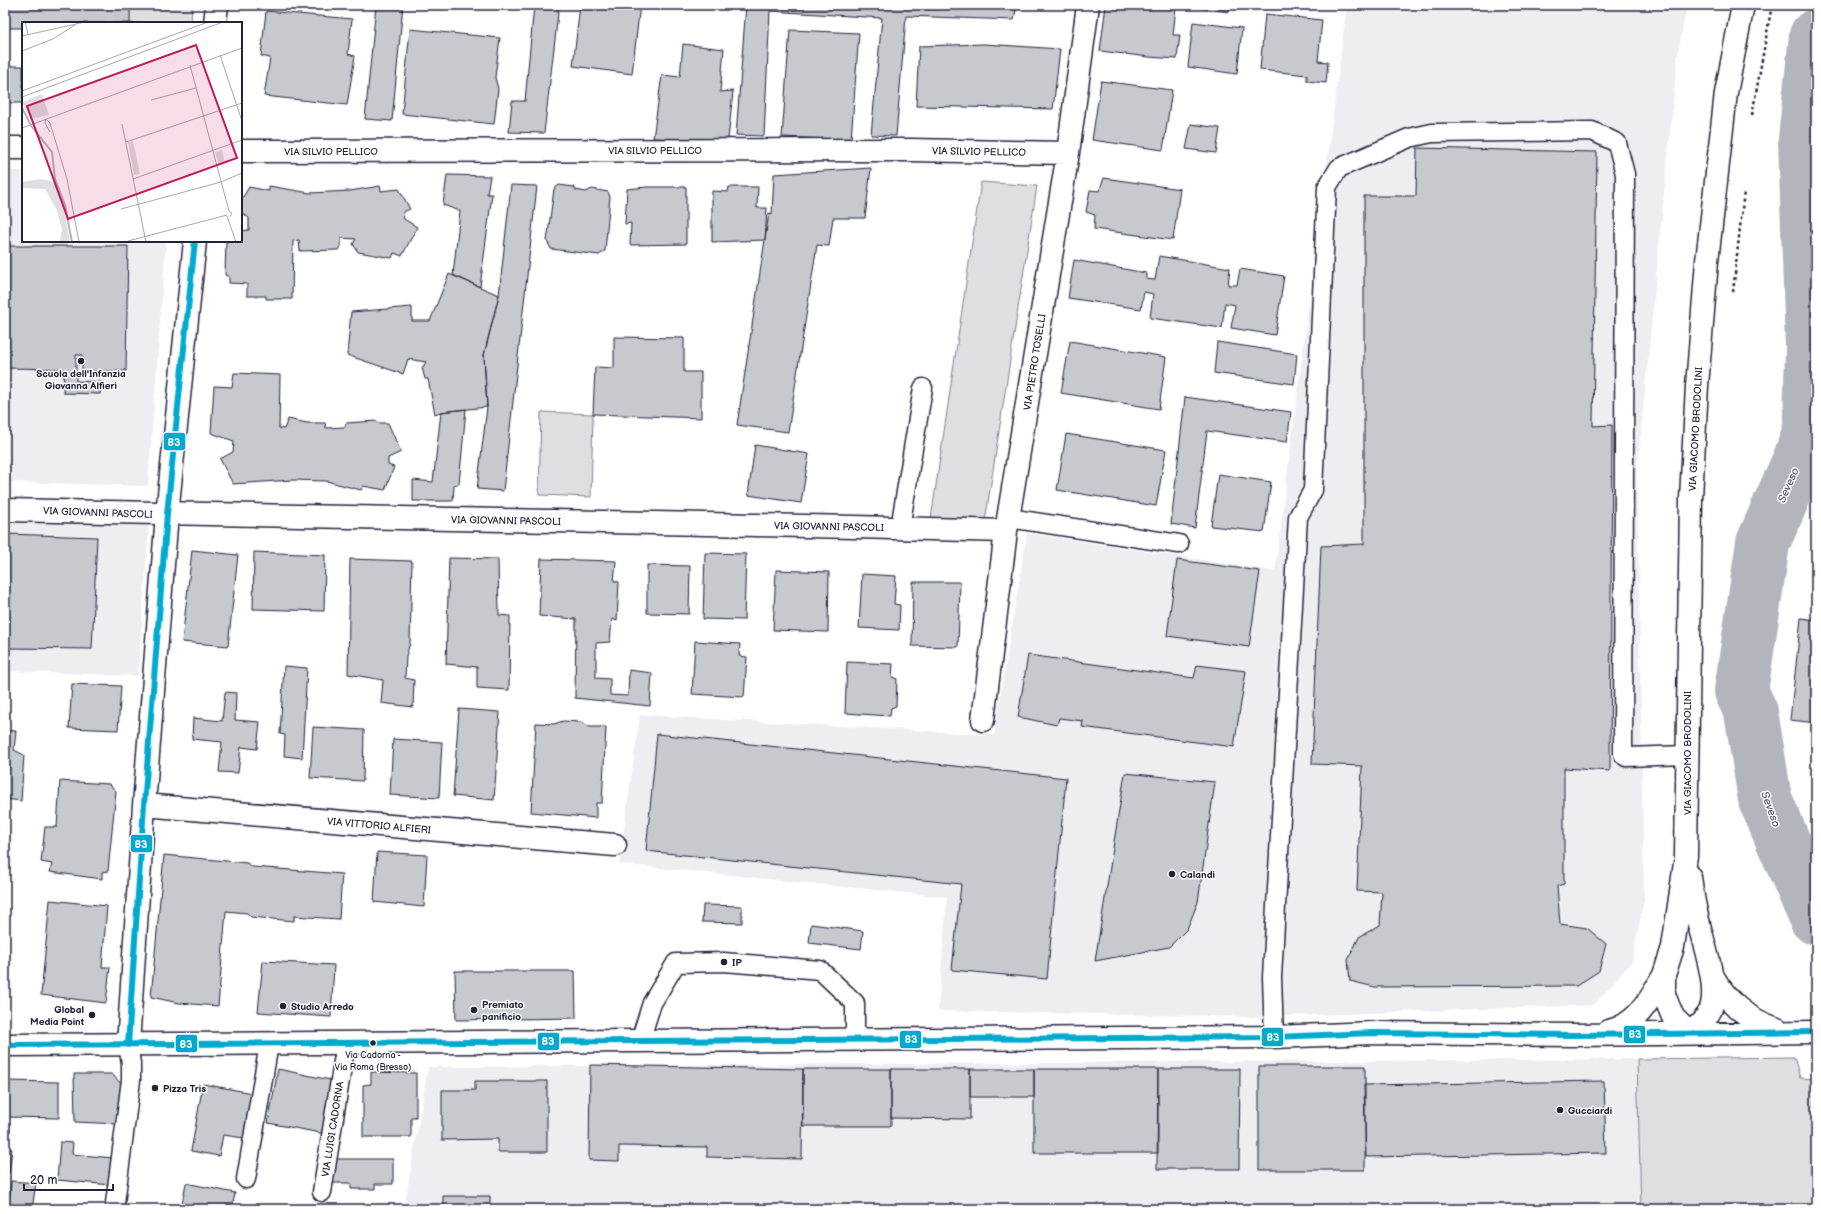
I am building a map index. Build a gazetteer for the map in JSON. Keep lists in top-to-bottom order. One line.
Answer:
{"streets":{"street":["VIA SILVIO PELLICO","VIA PIETRO TOSELLI","VIA GIACOMO BRODOLINI","VIA GIOVANNI PASCOLI","VIA VITTORIO ALFIERI"],"lane":["VIA LUIGI CADORNA"]},"crossings":[["VIA SILVIO PELLICO","VIA PIETRO TOSELLI"],["VIA PIETRO TOSELLI","VIA GIOVANNI PASCOLI"]],"water":["Seveso"],"places":["Scuola dell'Infanzia Giovanna Alfieri","Calandi","IP","Studio Arredo","Premiato panificio","Global Media Point","Via Cadorna - Via Roma (Bresso)","Pizza Tris","Gucciardi"],"lines":["transit line 83"],"scale_bar":"20 m"}
